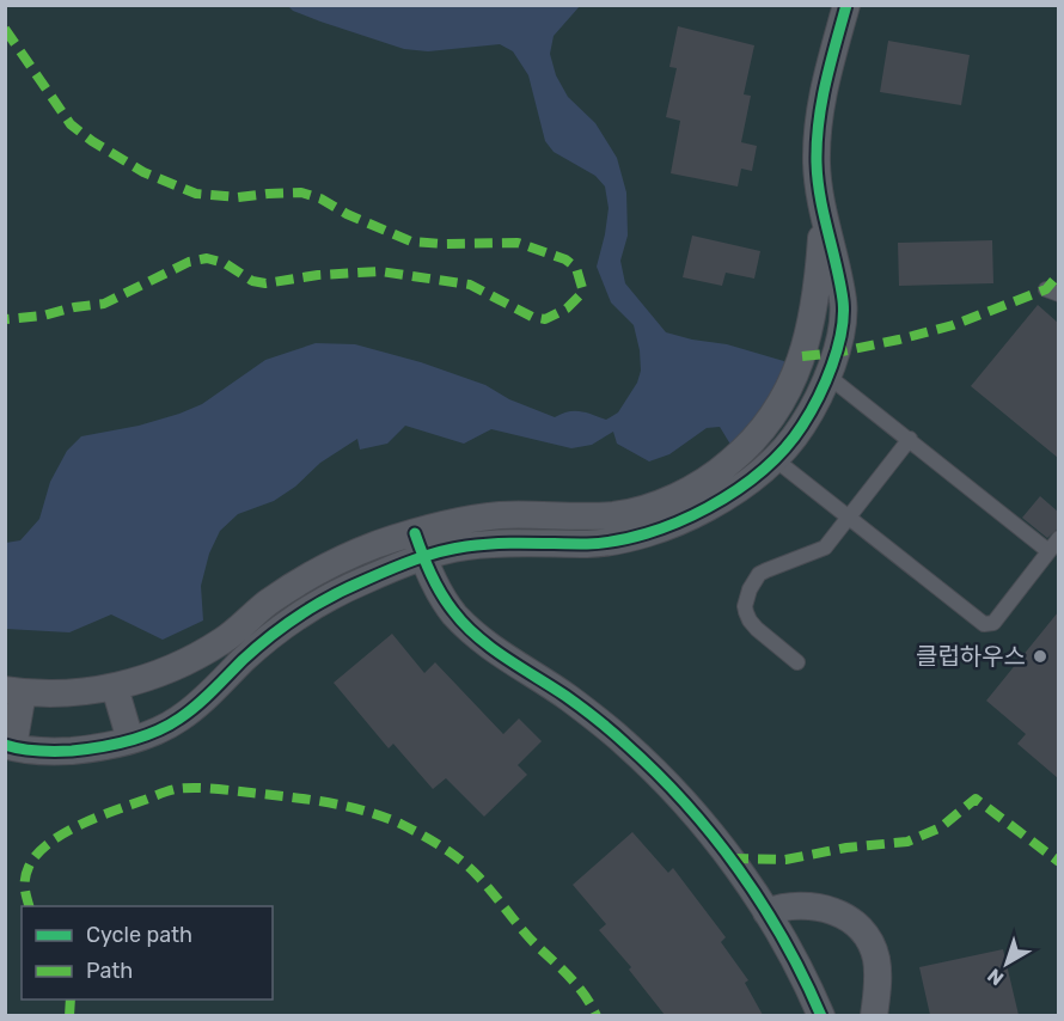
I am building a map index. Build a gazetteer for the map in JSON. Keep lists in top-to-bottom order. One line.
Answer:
{"places":["클럽하우스"],"legend":["Cycle path","Path"],"north":"bottom left"}
